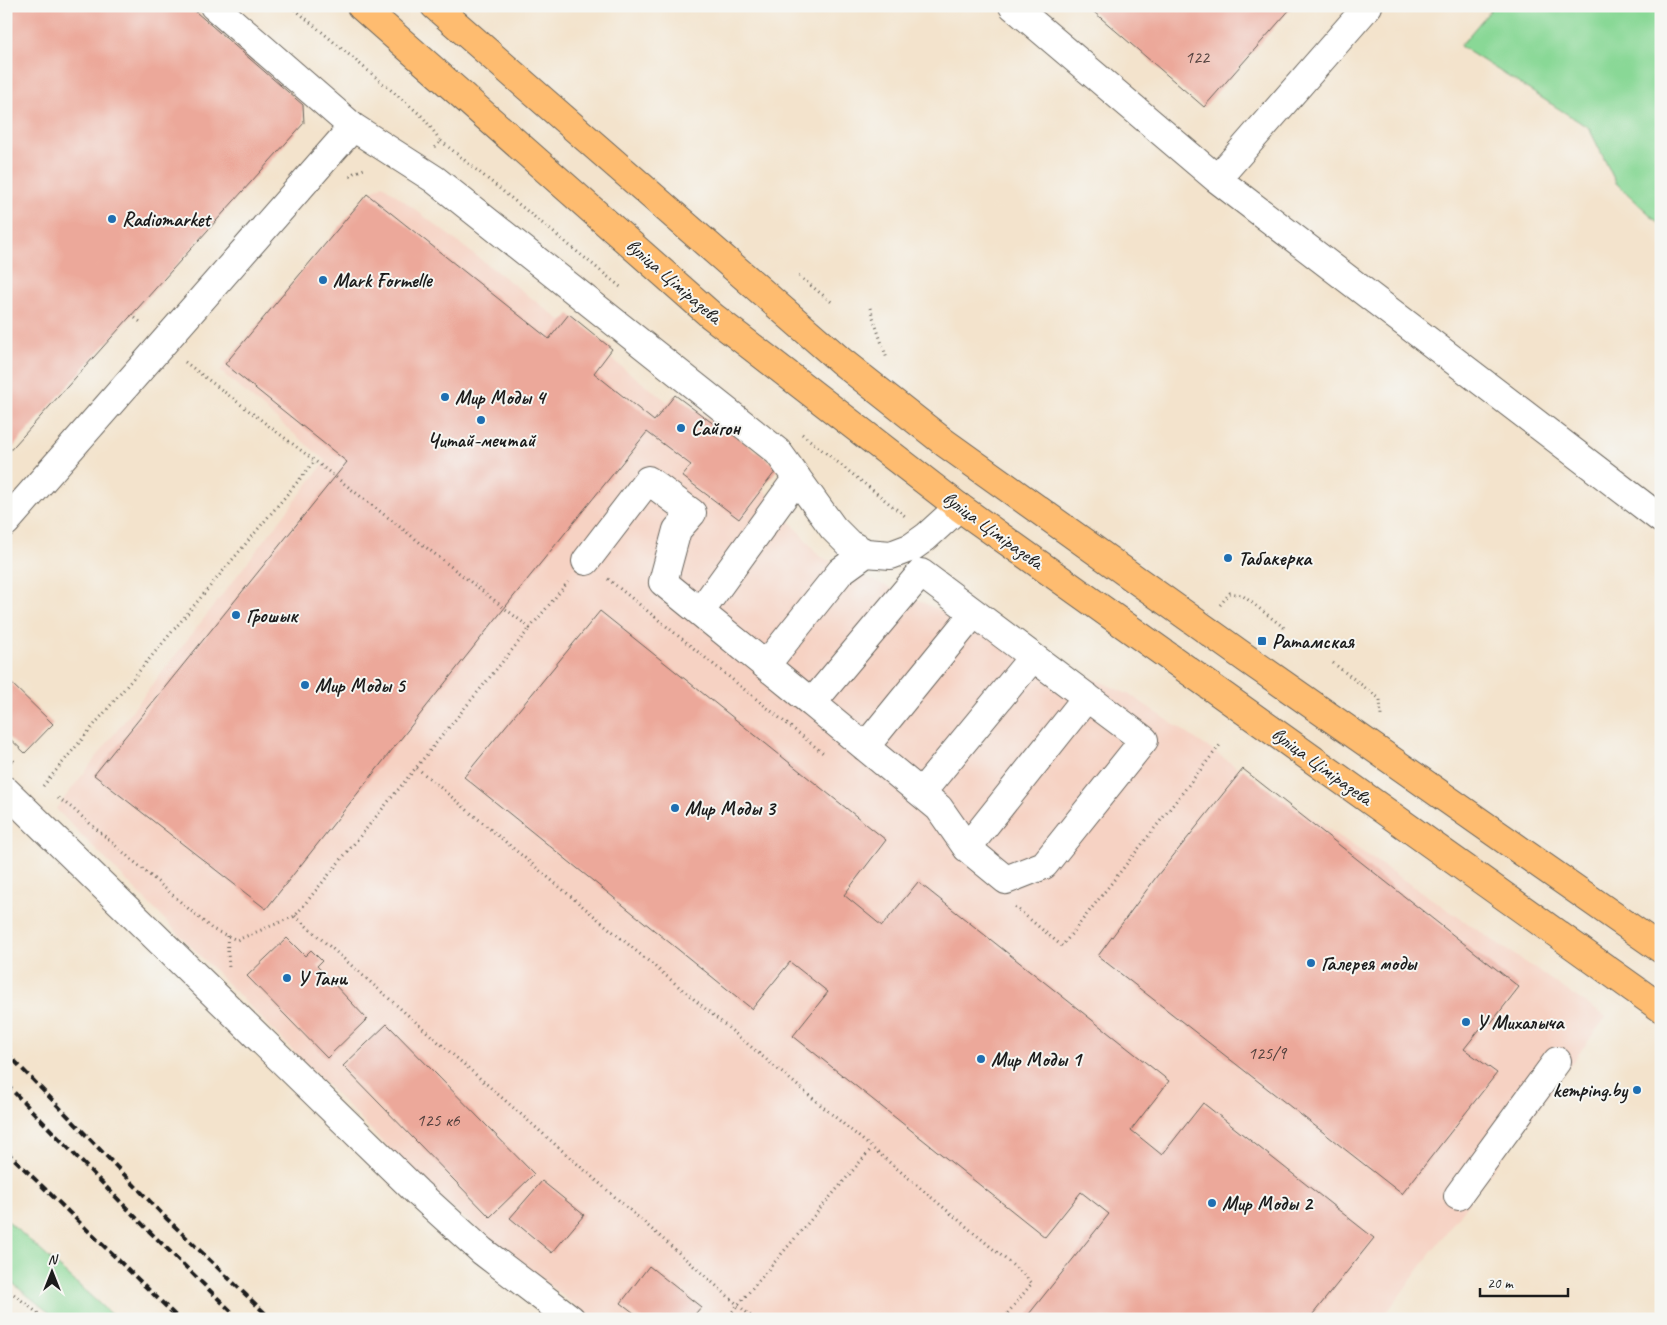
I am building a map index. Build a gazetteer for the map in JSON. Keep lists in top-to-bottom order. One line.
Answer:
{"streets":{"main road":["вуліца Ціміразева"]},"places":{"other":["Radiomarket","Mark Formelle","Мир Моды 4","Читай-мечтай","Сайгон","Табакерка","Грошык","Мир Моды 5","Мир Моды 3","Галерея моды","У Тани","У Михалыча","Мир Моды 1","kemping.by","Мир Моды 2"],"transit":["Ратамская"]},"house_numbers":["122","125/9","125 к6"],"scale_bar":"20 m","north":"top"}
